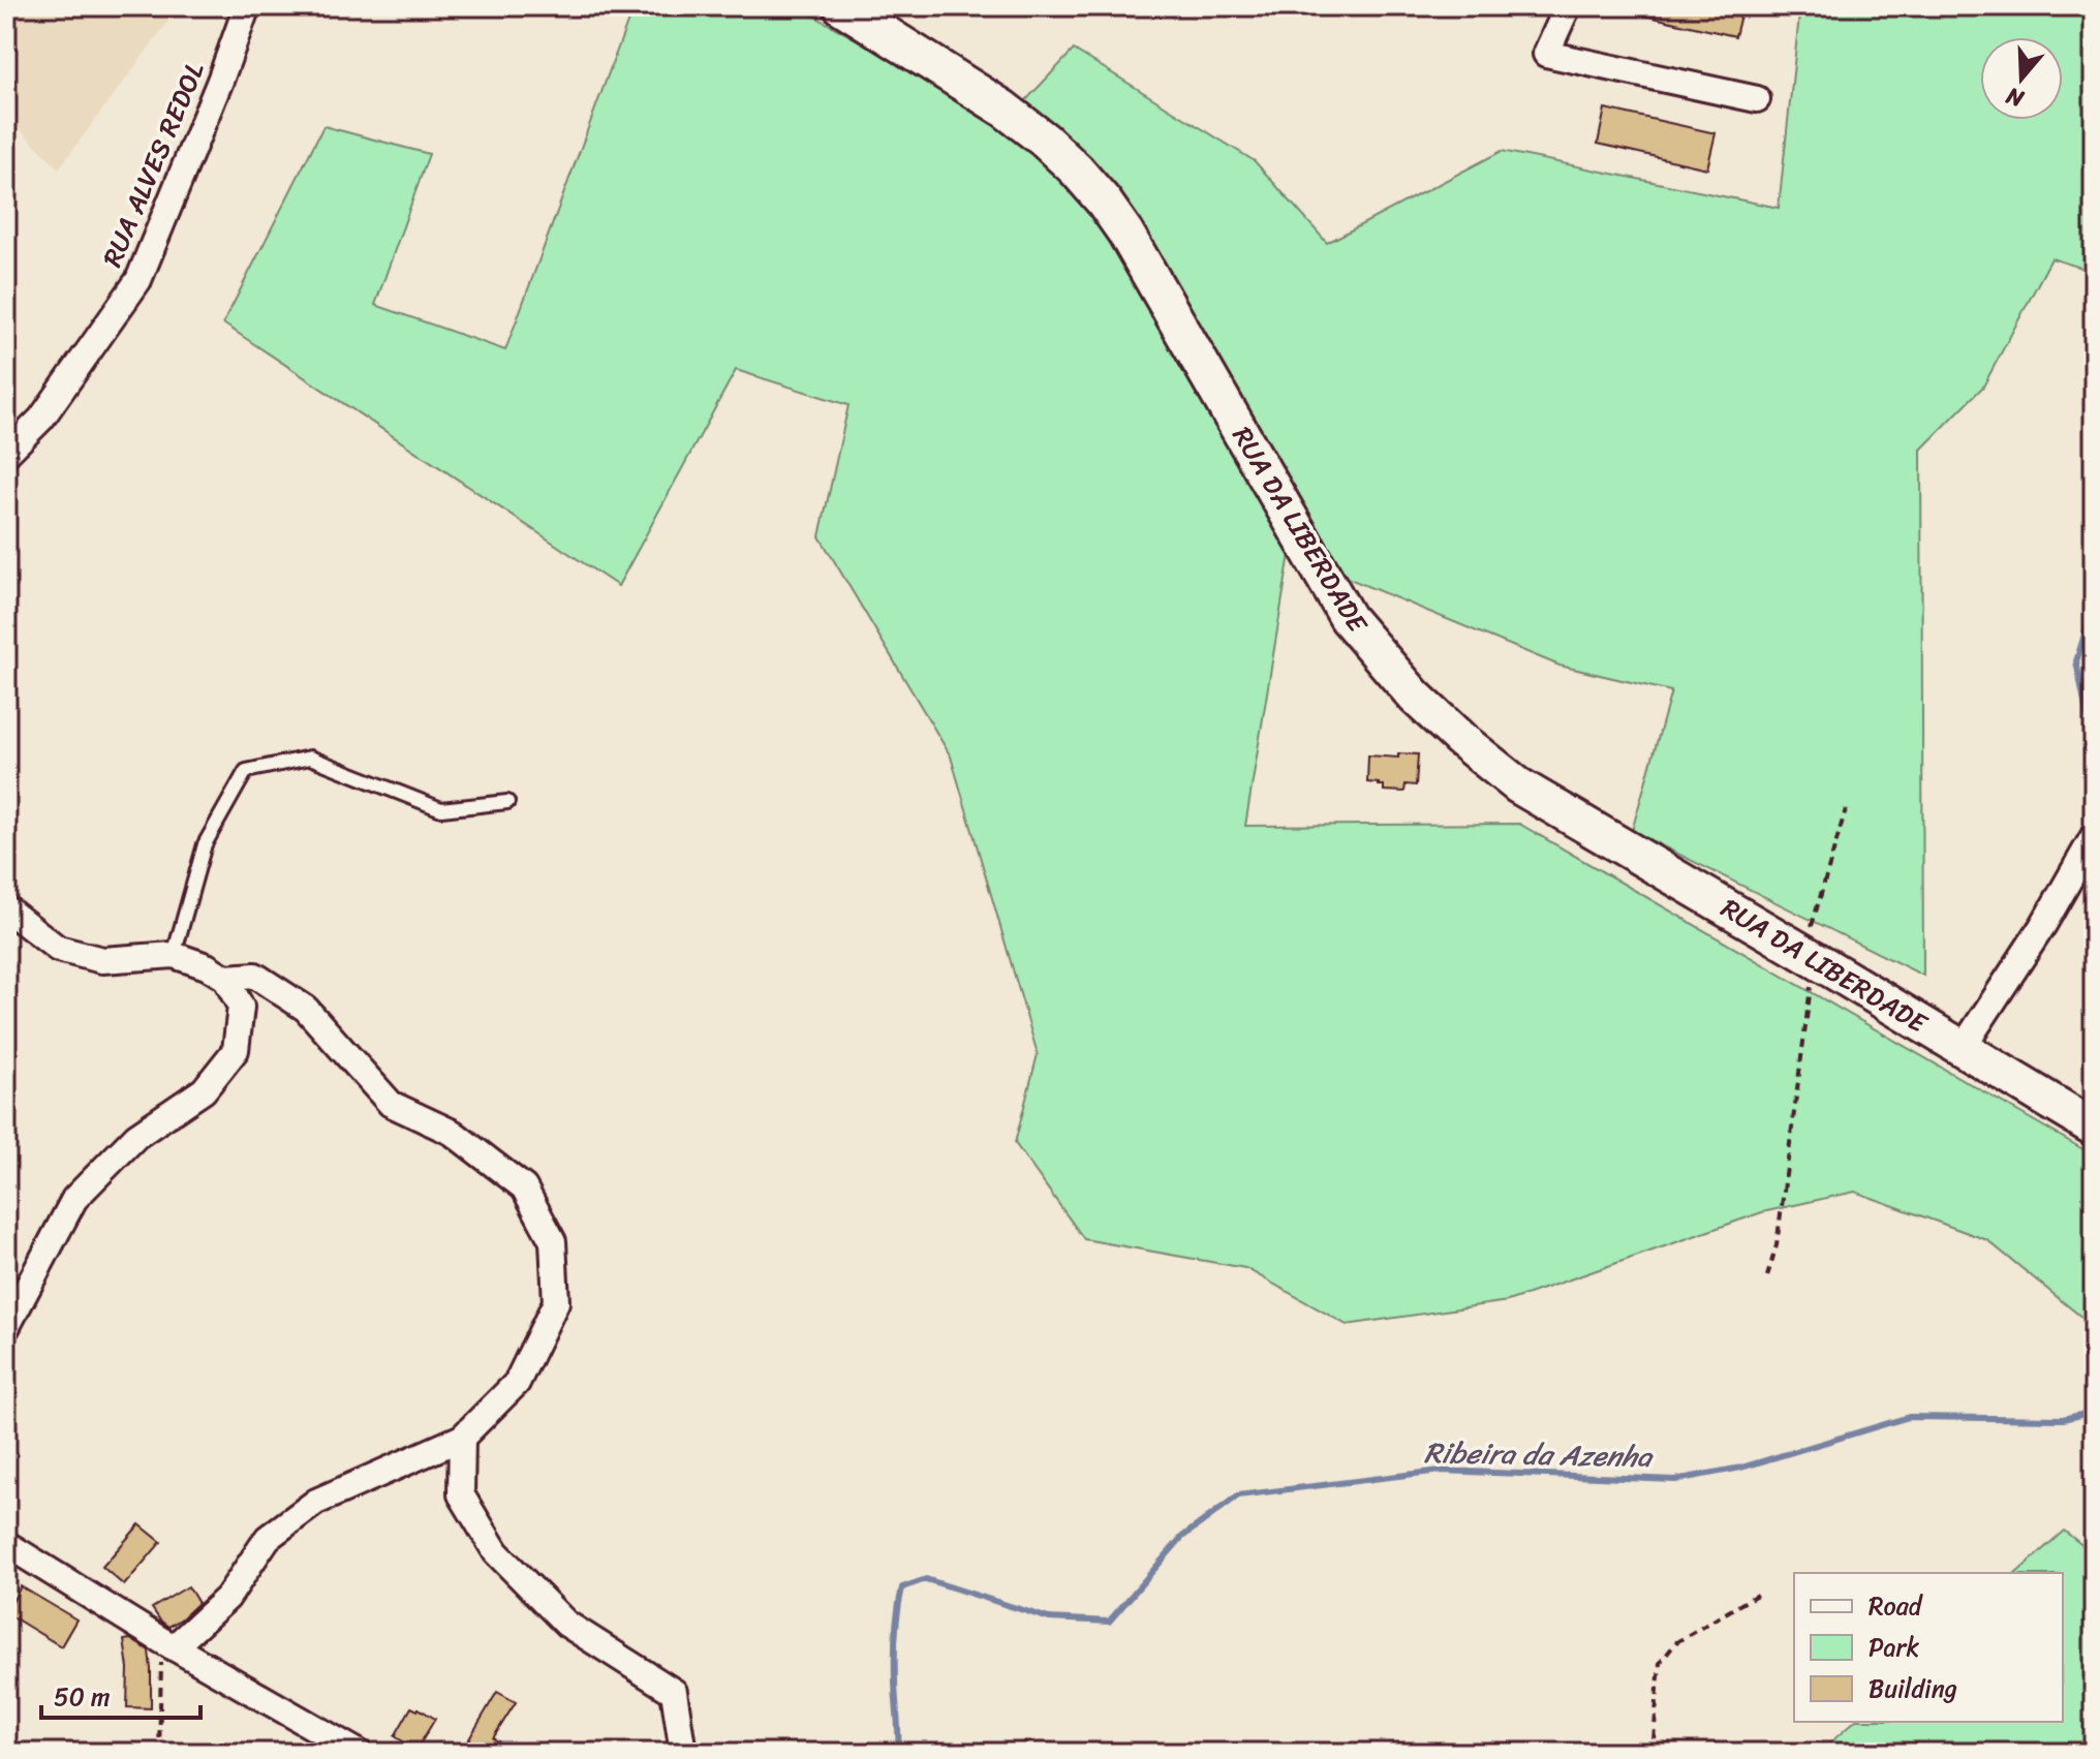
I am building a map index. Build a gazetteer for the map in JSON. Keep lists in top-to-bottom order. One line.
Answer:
{"streets":{"street":["RUA ALVES REDOL","RUA DA LIBERDADE"]},"water":["Ribeira da Azenha"],"legend":["Road","Park","Building"],"scale_bar":"50 m","north":"bottom"}
